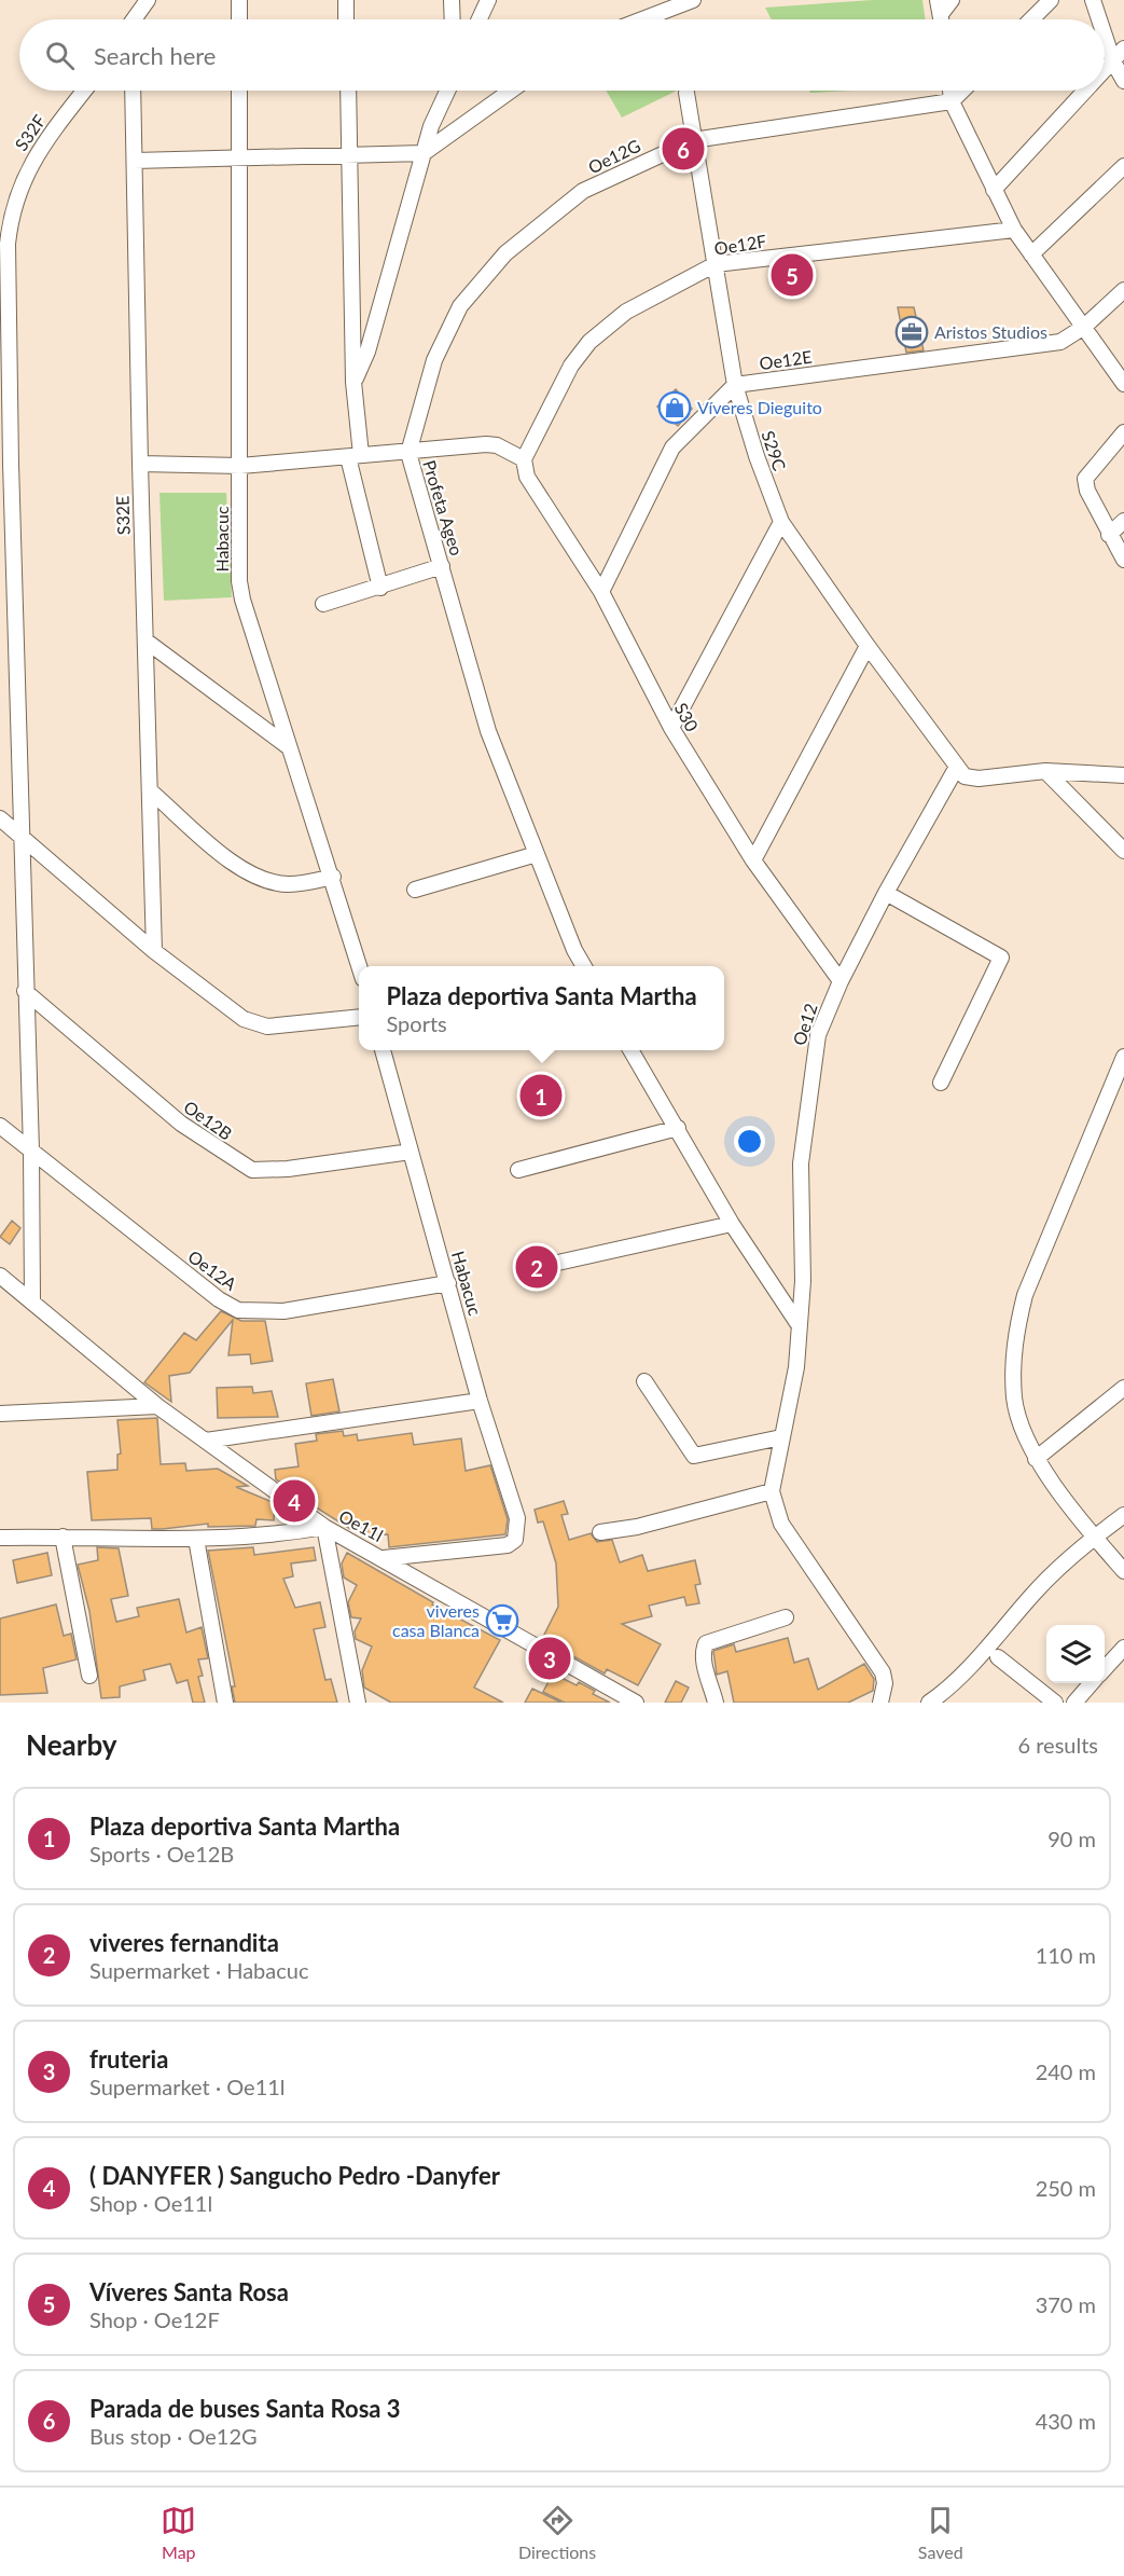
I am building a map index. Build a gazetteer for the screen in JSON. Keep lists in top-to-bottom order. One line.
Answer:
{"streets":{"street":["S32F","Oe12G","Oe12F","Oe12E","S29C","Profeta Ageo","S32E","Habacuc","S30","Oe12","Oe12B","Oe12A","Oe11l"]},"crossings":[["S32F","Oe12B"],["S32F","Oe12A"],["S32F","Oe11l"],["Oe12G","S29C"],["Oe12G","Profeta Ageo"],["Oe12F","S29C"],["Oe12F","S30"],["Oe12E","S29C"],["S29C","Oe12"],["Habacuc","Oe12B"],["Habacuc","Oe12A"],["Habacuc","Oe11l"],["S30","Oe12"]],"places":{"office":["Aristos Studios"],"shop":["Víveres Dieguito"],"supermarket":["viveres casa Blanca"]},"page":{"search":"Search here","pins":["6","5","1","2","4","3"],"popup":["Plaza deportiva Santa Martha","Sports"],"heading":["Nearby","6 results"],"list":[{"mark":"1","name":"Plaza deportiva Santa Martha","note":"Sports · Oe12B","value":"90 m"},{"mark":"2","name":"viveres fernandita","note":"Supermarket · Habacuc","value":"110 m"},{"mark":"3","name":"fruteria","note":"Supermarket · Oe11l","value":"240 m"},{"mark":"4","name":"( DANYFER ) Sangucho Pedro -Danyfer","note":"Shop · Oe11l","value":"250 m"},{"mark":"5","name":"Víveres Santa Rosa","note":"Shop · Oe12F","value":"370 m"},{"mark":"6","name":"Parada de buses Santa Rosa 3","note":"Bus stop · Oe12G","value":"430 m"}],"nav":["Map","Directions","Saved"]}}
